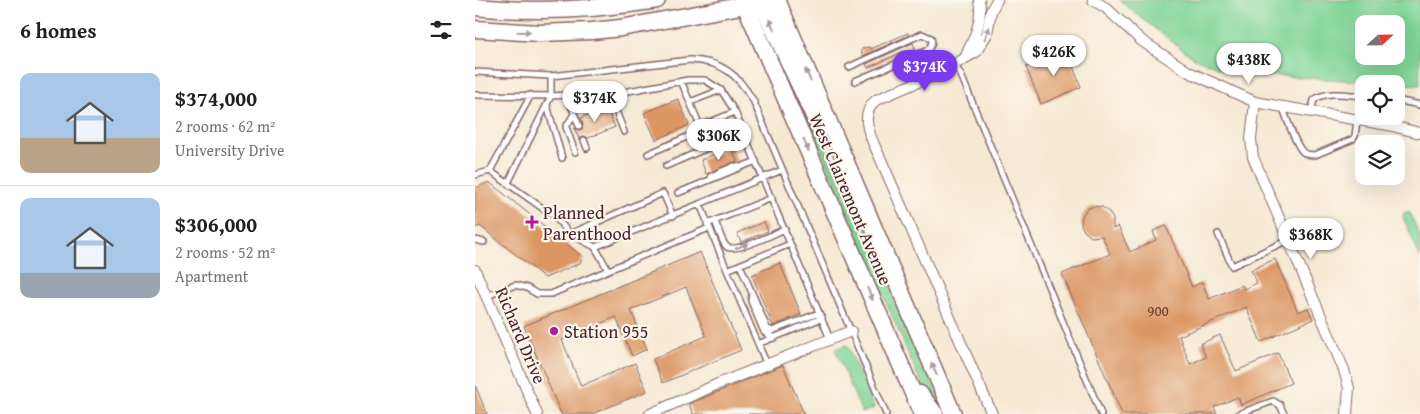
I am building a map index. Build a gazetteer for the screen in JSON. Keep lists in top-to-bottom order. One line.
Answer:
{"streets":{"main road":["West Clairemont Avenue"],"street":["Richard Drive"]},"places":{"health":["Planned Parenthood"],"other":["Station 955"]},"house_numbers":["900"],"north":"right","page":{"heading":"6 homes","price":["$426K","$438K","$374K","$374K","$306K","$368K"],"list":[{"name":"$374,000","note":"2 rooms · 62 m² · University Drive"},{"name":"$306,000","note":"2 rooms · 52 m² · Apartment"}]}}
